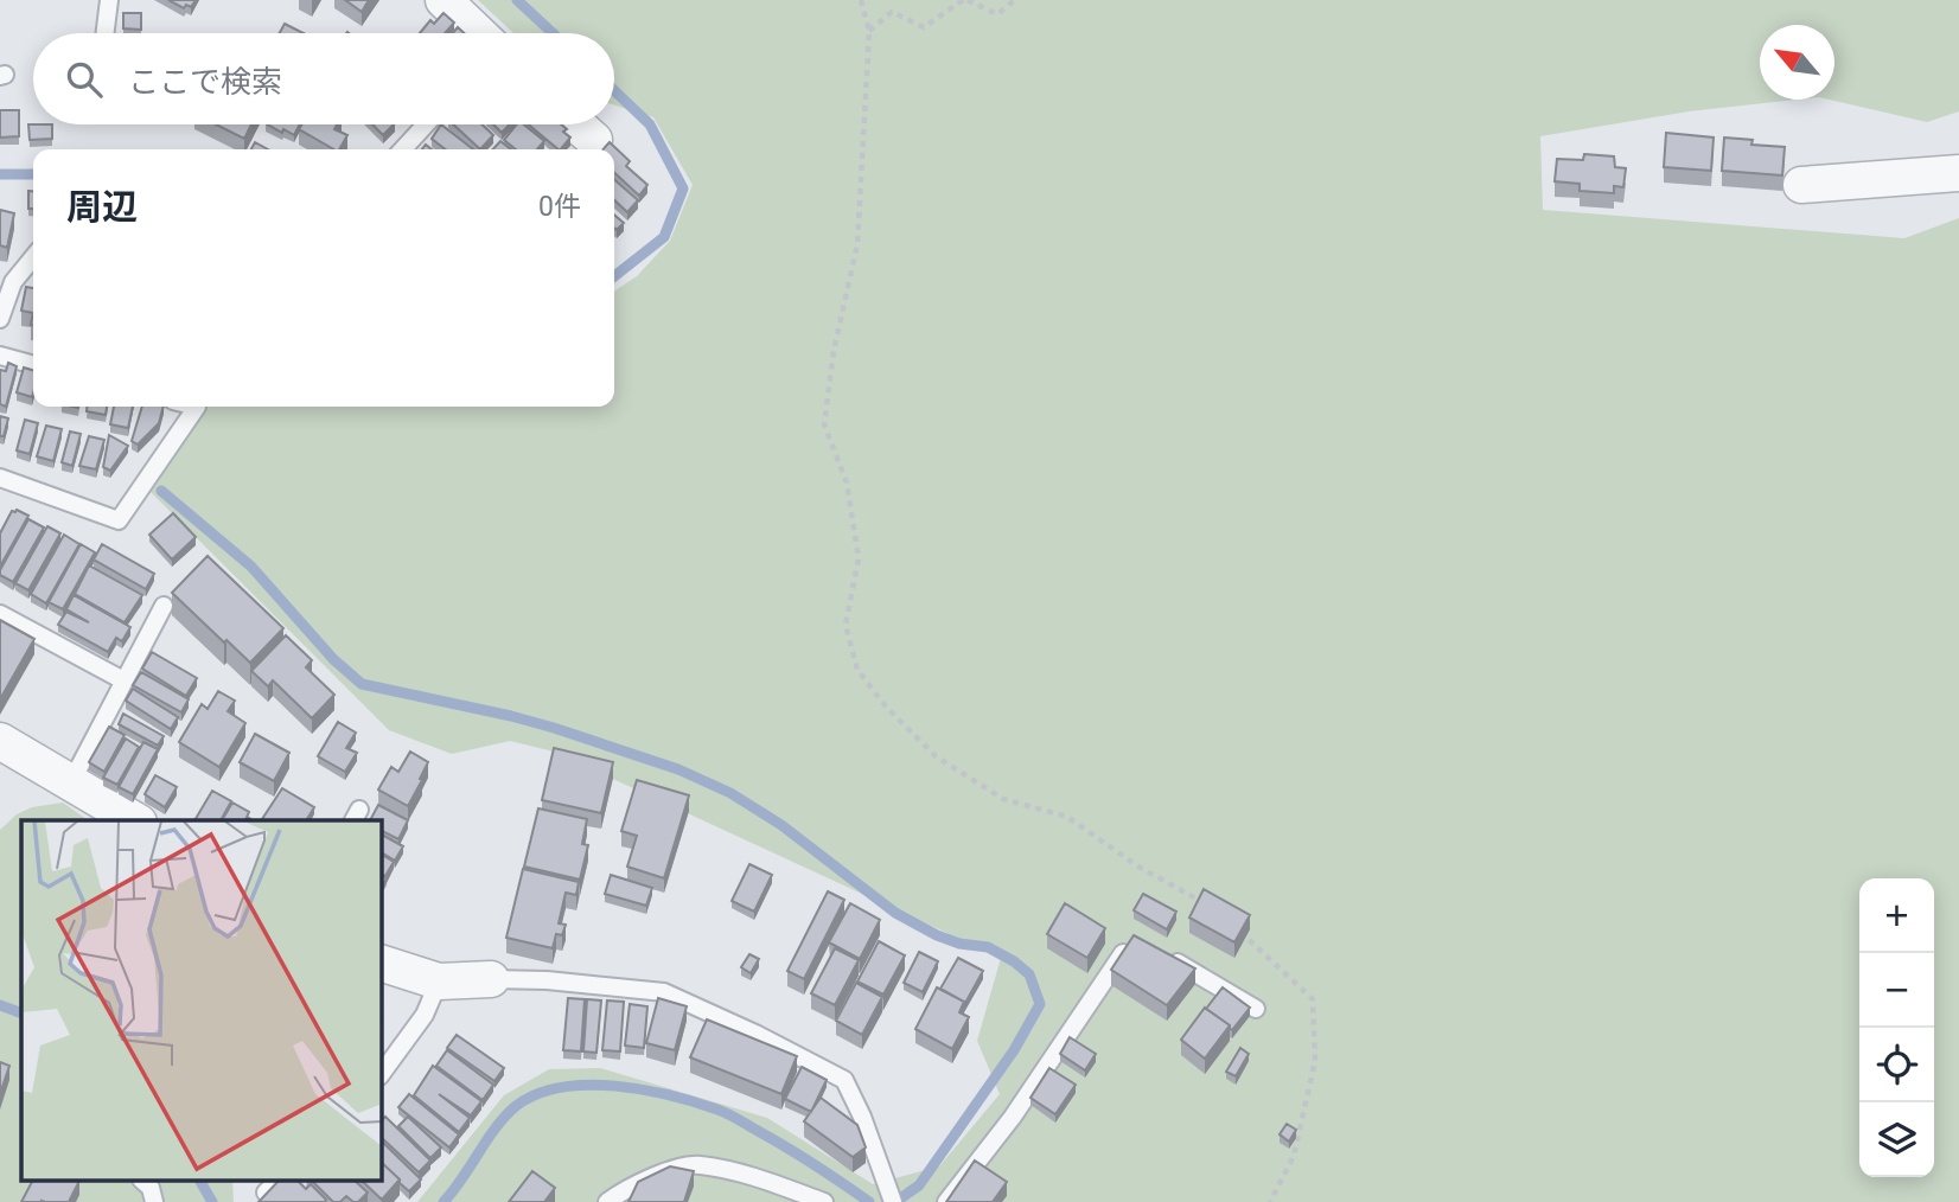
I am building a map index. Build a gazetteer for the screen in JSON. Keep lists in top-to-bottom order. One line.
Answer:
{"north":"top left","page":{"search":"ここで検索","heading":["周辺","0件"],"map_buttons":["+","−"]}}
